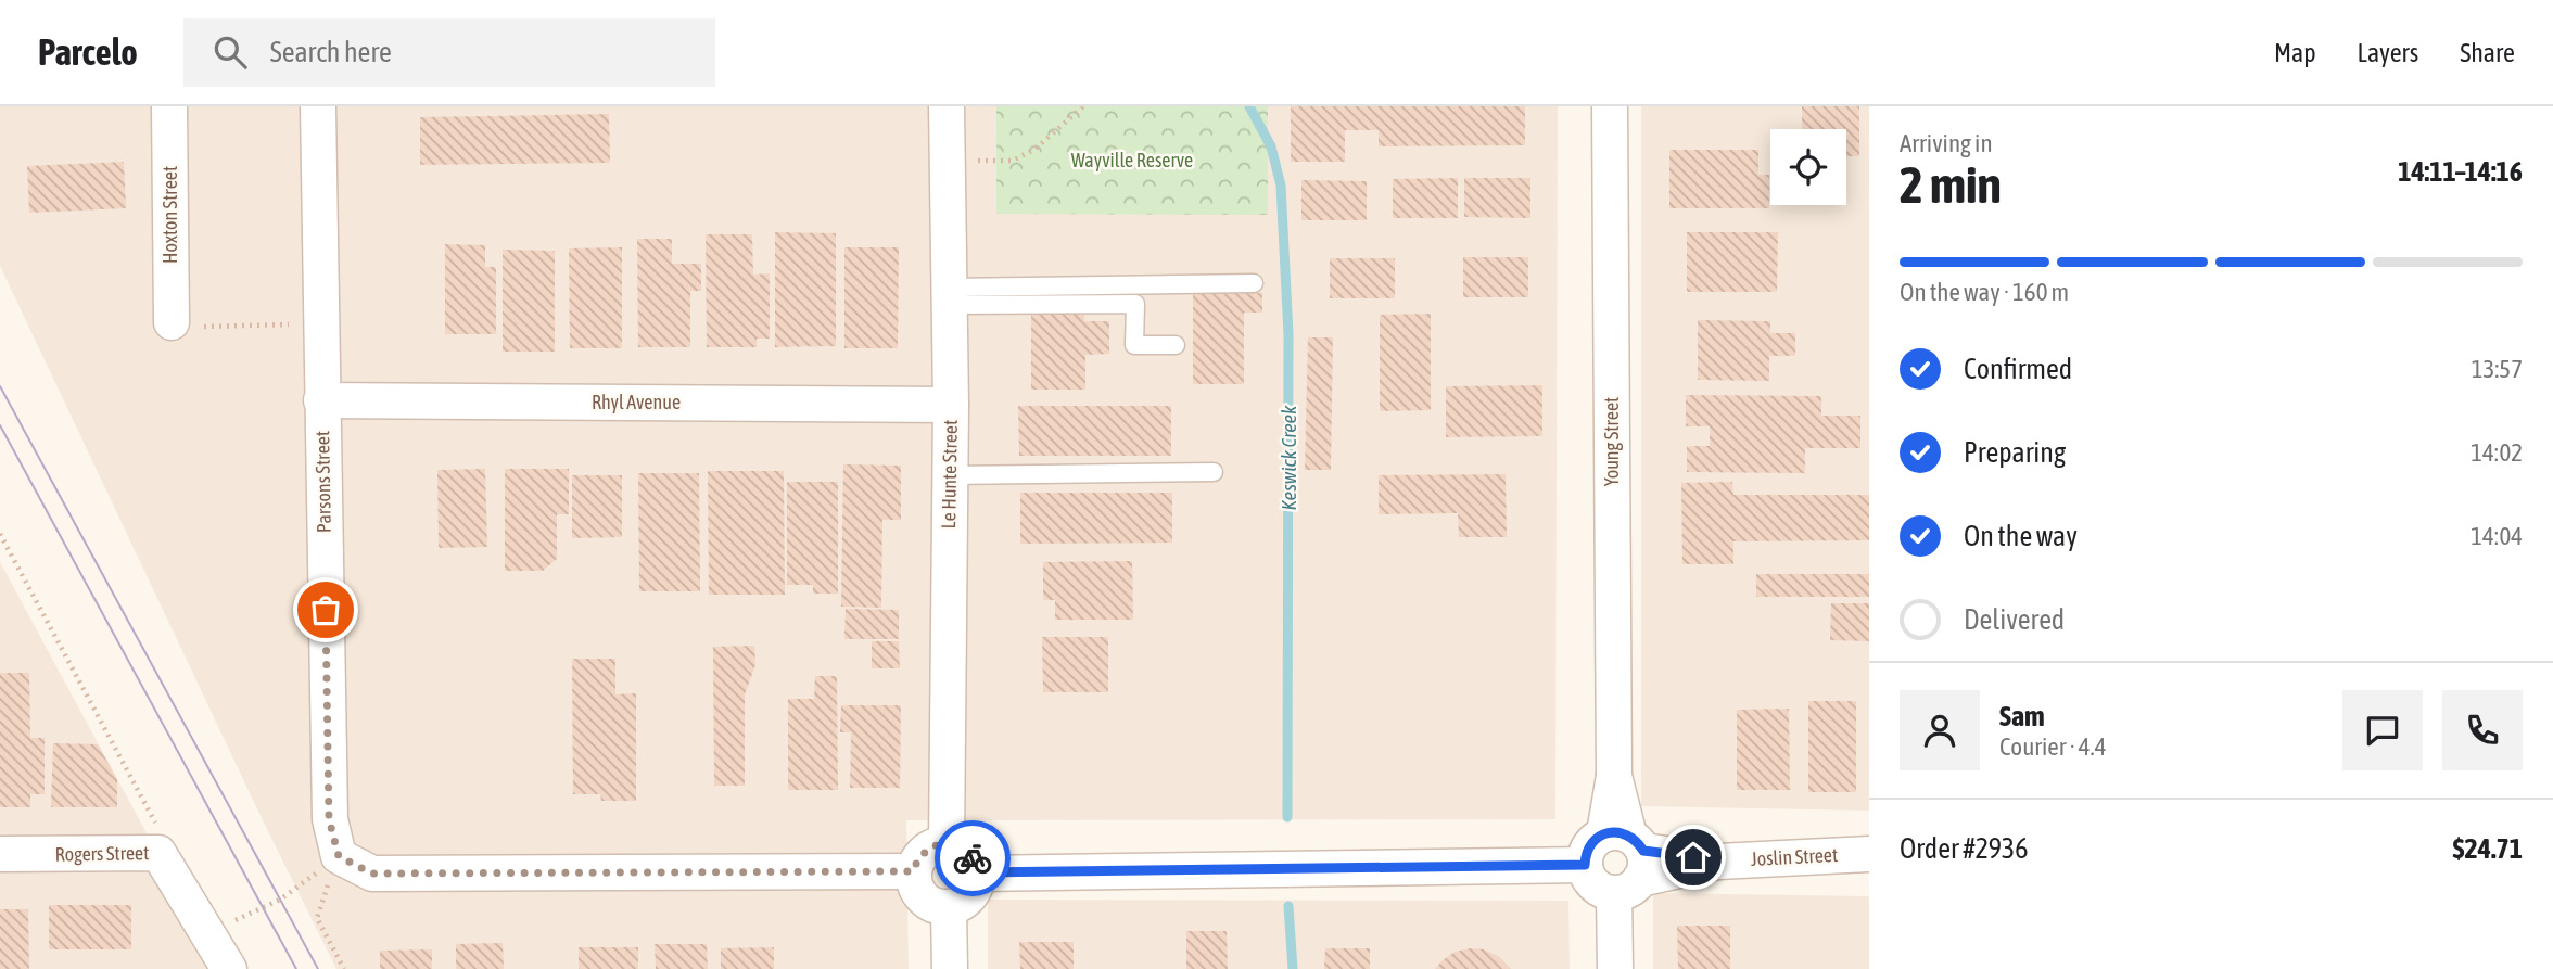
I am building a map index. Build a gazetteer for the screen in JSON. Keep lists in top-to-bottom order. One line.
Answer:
{"streets":{"street":["Hoxton Street","Rhyl Avenue","Young Street","Le Hunte Street","Parsons Street","Rogers Street","Joslin Street"]},"crossings":[["Rhyl Avenue","Le Hunte Street"],["Rhyl Avenue","Parsons Street"],["Young Street","Joslin Street"]],"water":["Keswick Creek"],"parks":["Wayville Reserve"],"page":{"header":"Parcelo","search":"Search here","nav":["Map","Layers","Share"],"heading":["2 min","Arriving in","14:11–14:16"],"panel":["Sam","Courier · 4.4","Order #2936","$24.71"],"bar":"On the way · 160 m","list":[["Confirmed","13:57"],["Preparing","14:02"],["On the way","14:04"],"Delivered"]}}
